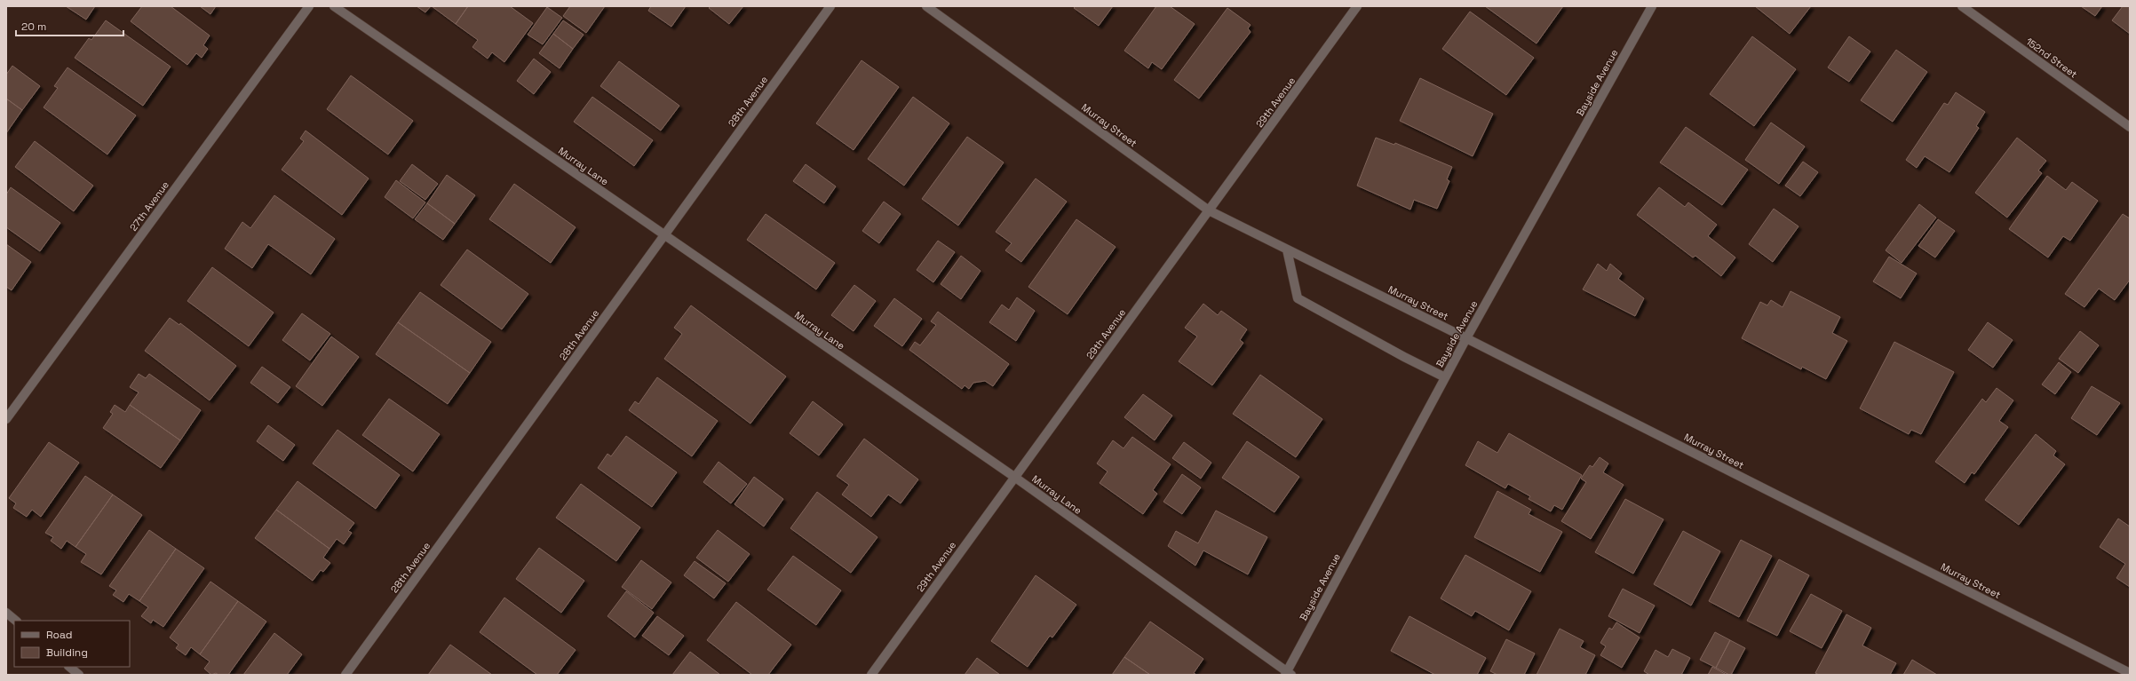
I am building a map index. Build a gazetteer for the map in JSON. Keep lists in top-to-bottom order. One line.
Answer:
{"streets":{"street":["152nd Street","Bayside Avenue","28th Avenue","29th Avenue","Murray Street","Murray Lane","27th Avenue"]},"crossings":[["Bayside Avenue","Murray Street"],["Bayside Avenue","Murray Lane"],["28th Avenue","Murray Lane"],["29th Avenue","Murray Street"],["29th Avenue","Murray Lane"]],"legend":["Road","Building"],"scale_bar":"20 m"}
